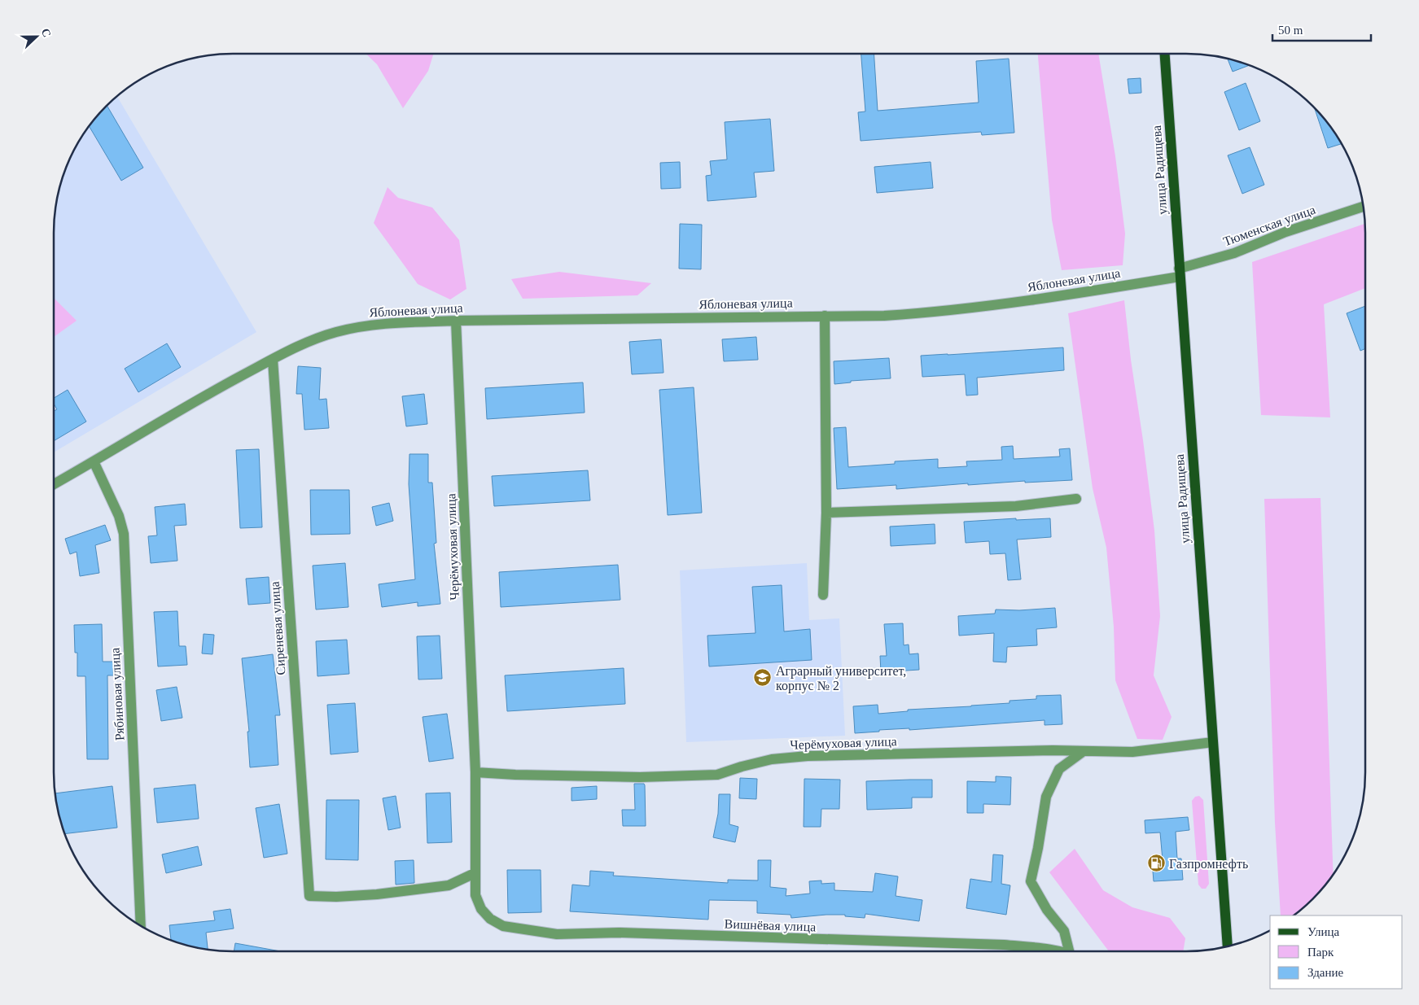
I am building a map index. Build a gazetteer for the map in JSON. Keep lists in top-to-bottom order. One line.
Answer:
{"streets":{"main road":["улица Радищева"],"street":["Тюменская улица","Яблоневая улица","Черёмуховая улица","Сиреневая улица","Рябиновая улица","Вишнёвая улица"]},"crossings":[["улица Радищева","Тюменская улица"],["улица Радищева","Яблоневая улица"],["улица Радищева","Черёмуховая улица"],["Тюменская улица","Яблоневая улица"],["Яблоневая улица","Черёмуховая улица"],["Яблоневая улица","Сиреневая улица"],["Яблоневая улица","Рябиновая улица"],["Черёмуховая улица","Сиреневая улица"],["Черёмуховая улица","Вишнёвая улица"]],"places":{"school or university":["Аграрный университет, корпус № 2"],"fuel station":["Газпромнефть"]},"legend":["Улица","Парк","Здание"],"scale_bar":"50 m","north":"right"}
